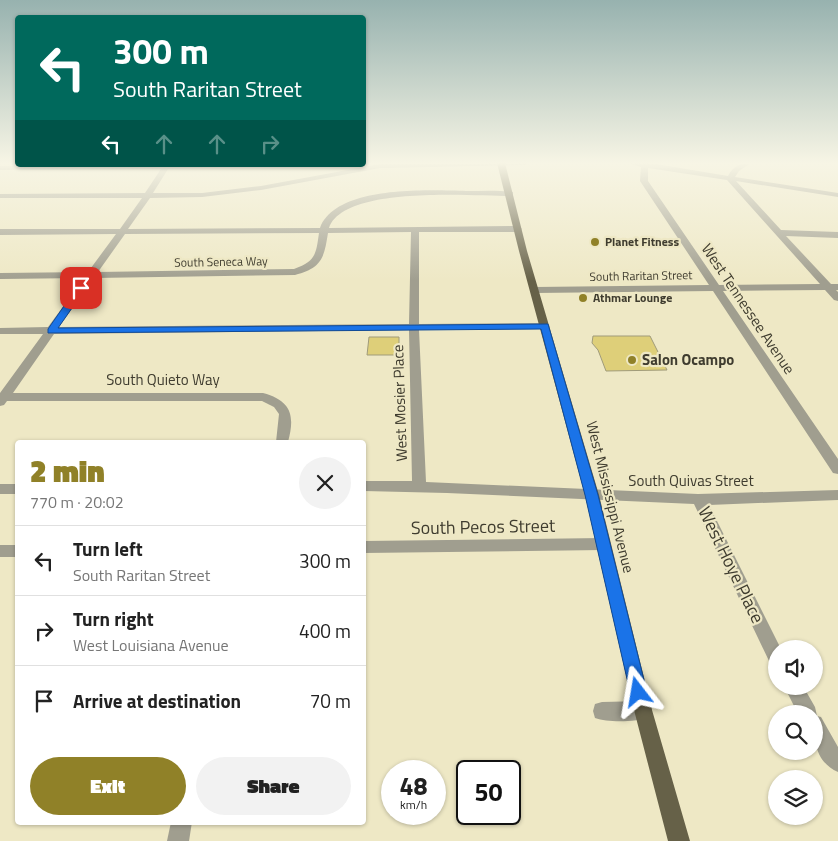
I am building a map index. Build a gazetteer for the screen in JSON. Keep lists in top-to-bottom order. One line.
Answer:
{"streets":{"main road":["West Mississippi Avenue"],"street":["South Seneca Way","South Raritan Street","West Tennessee Avenue","South Quieto Way","West Mosier Place","South Quivas Street","South Pecos Street","West Hoye Place"]},"crossings":[["South Raritan Street","West Tennessee Avenue"],["South Raritan Street","West Mississippi Avenue"],["West Mosier Place","South Quivas Street"],["South Quivas Street","West Mississippi Avenue"],["South Quivas Street","West Hoye Place"],["West Mississippi Avenue","South Pecos Street"]],"places":["Planet Fitness","Athmar Lounge","Salon Ocampo"],"page":{"turn":["300 m","South Raritan Street"],"heading":["2 min","770 m · 20:02"],"list":[{"name":"Turn left","note":"South Raritan Street","value":"300 m"},{"name":"Turn right","note":"West Louisiana Avenue","value":"400 m"},{"name":"Arrive at destination","value":"70 m"}],"buttons":["Exit","Share"],"speed":"48 km/h","limit":"50"}}
